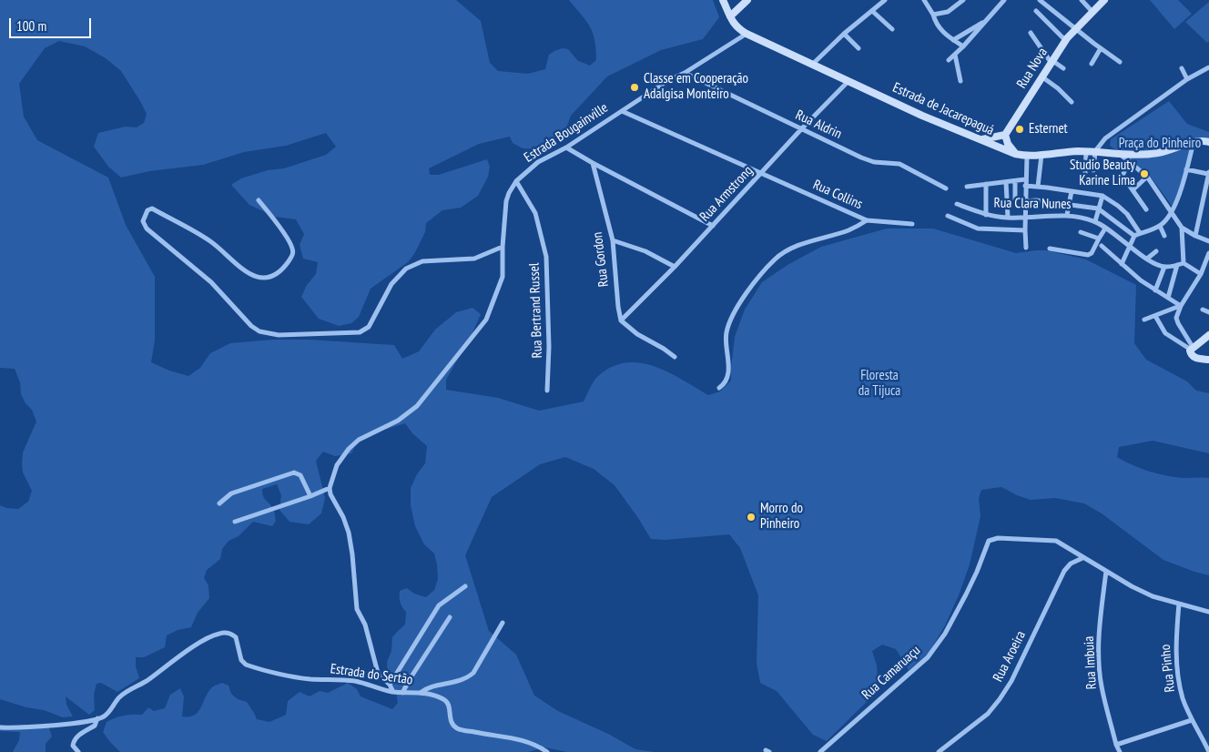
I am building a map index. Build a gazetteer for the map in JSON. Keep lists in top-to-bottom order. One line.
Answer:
{"streets":{"street":["Rua Nova","Estrada de Jacarepaguá","Rua Aldrin","Estrada Bougainville","Rua Armstrong","Rua Collins","Rua Clara Nunes","Rua Gordon","Rua Bertrand Russel","Rua Aroeira","Rua Imbuia","Rua Pinho","Rua Camaruaçu","Estrada do Sertão"]},"crossings":[["Estrada de Jacarepaguá","Estrada Bougainville"],["Estrada de Jacarepaguá","Rua Armstrong"],["Rua Aldrin","Estrada Bougainville"],["Rua Aldrin","Rua Armstrong"],["Estrada Bougainville","Rua Collins"],["Estrada Bougainville","Rua Bertrand Russel"],["Rua Armstrong","Rua Collins"],["Rua Armstrong","Rua Gordon"],["Rua Aroeira","Rua Camaruaçu"]],"parks":["Praça do Pinheiro","Floresta da Tijuca"],"places":["Classe em Cooperação Adalgisa Monteiro","Esternet","Studio Beauty Karine Lima","Morro do Pinheiro"],"scale_bar":"100 m"}
